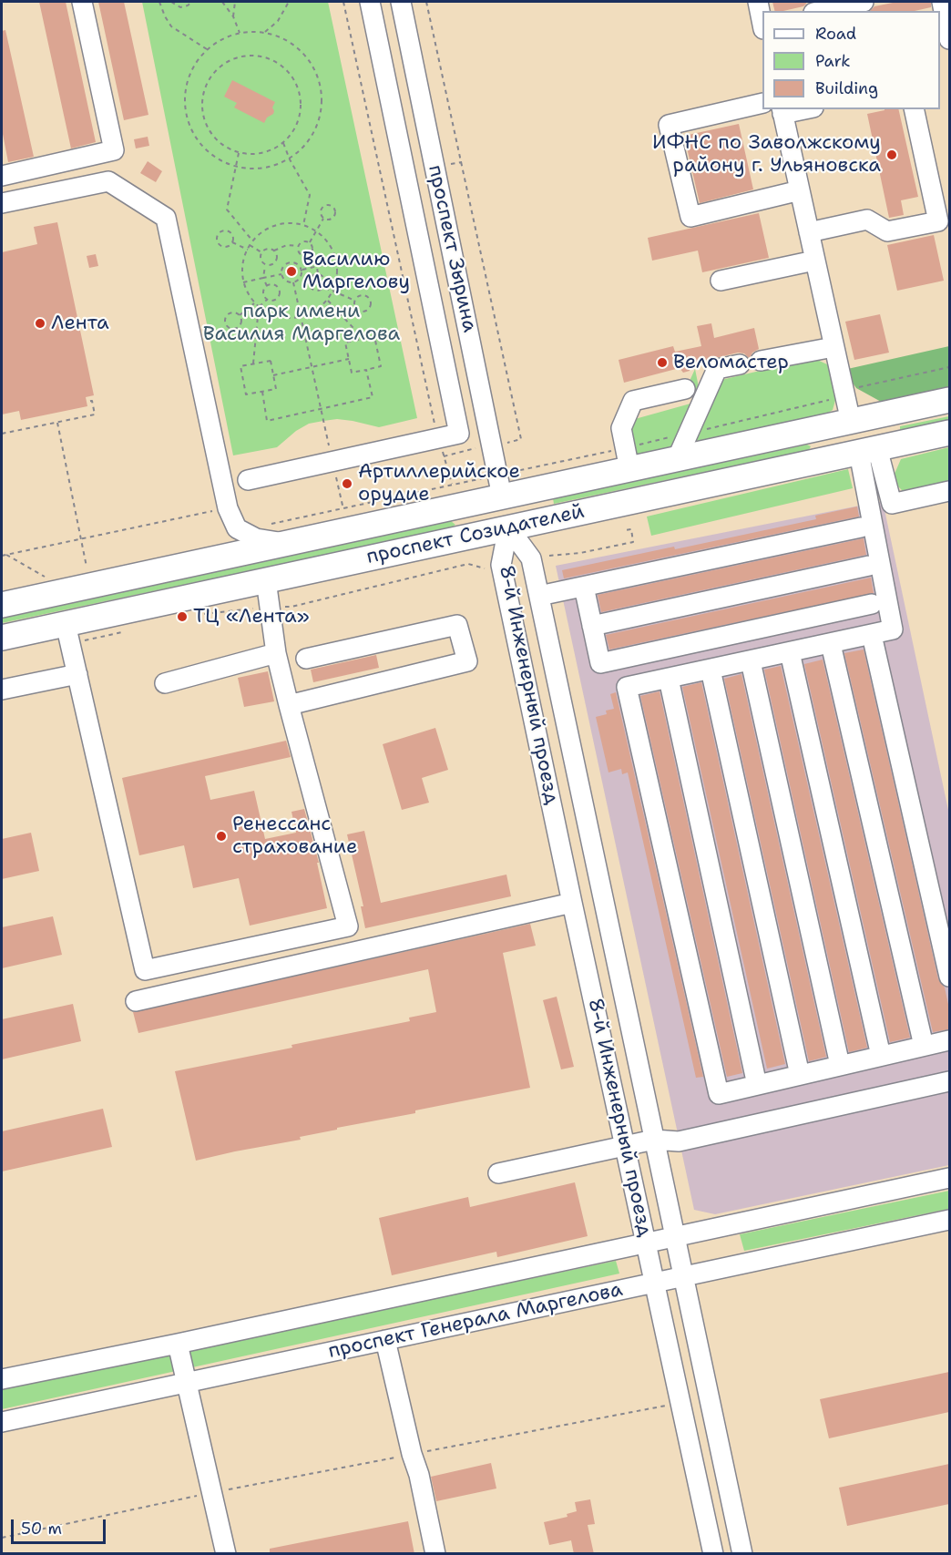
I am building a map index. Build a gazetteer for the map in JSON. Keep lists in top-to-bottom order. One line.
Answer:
{"streets":{"main road":["проспект Созидателей"],"street":["проспект Зырина","8-й Инженерный проезд","проспект Генерала Маргелова"]},"crossings":[["проспект Зырина","проспект Созидателей"],["проспект Созидателей","8-й Инженерный проезд"],["8-й Инженерный проезд","проспект Генерала Маргелова"]],"parks":["парк имени Василия Маргелова"],"places":["ИФНС по Заволжскому району г. Ульяновска","Василию Маргелову","Лента","Веломастер","Артиллерийское орудие","ТЦ «Лента»","Ренессанс страхование"],"legend":["Road","Park","Building"],"scale_bar":"50 m"}
